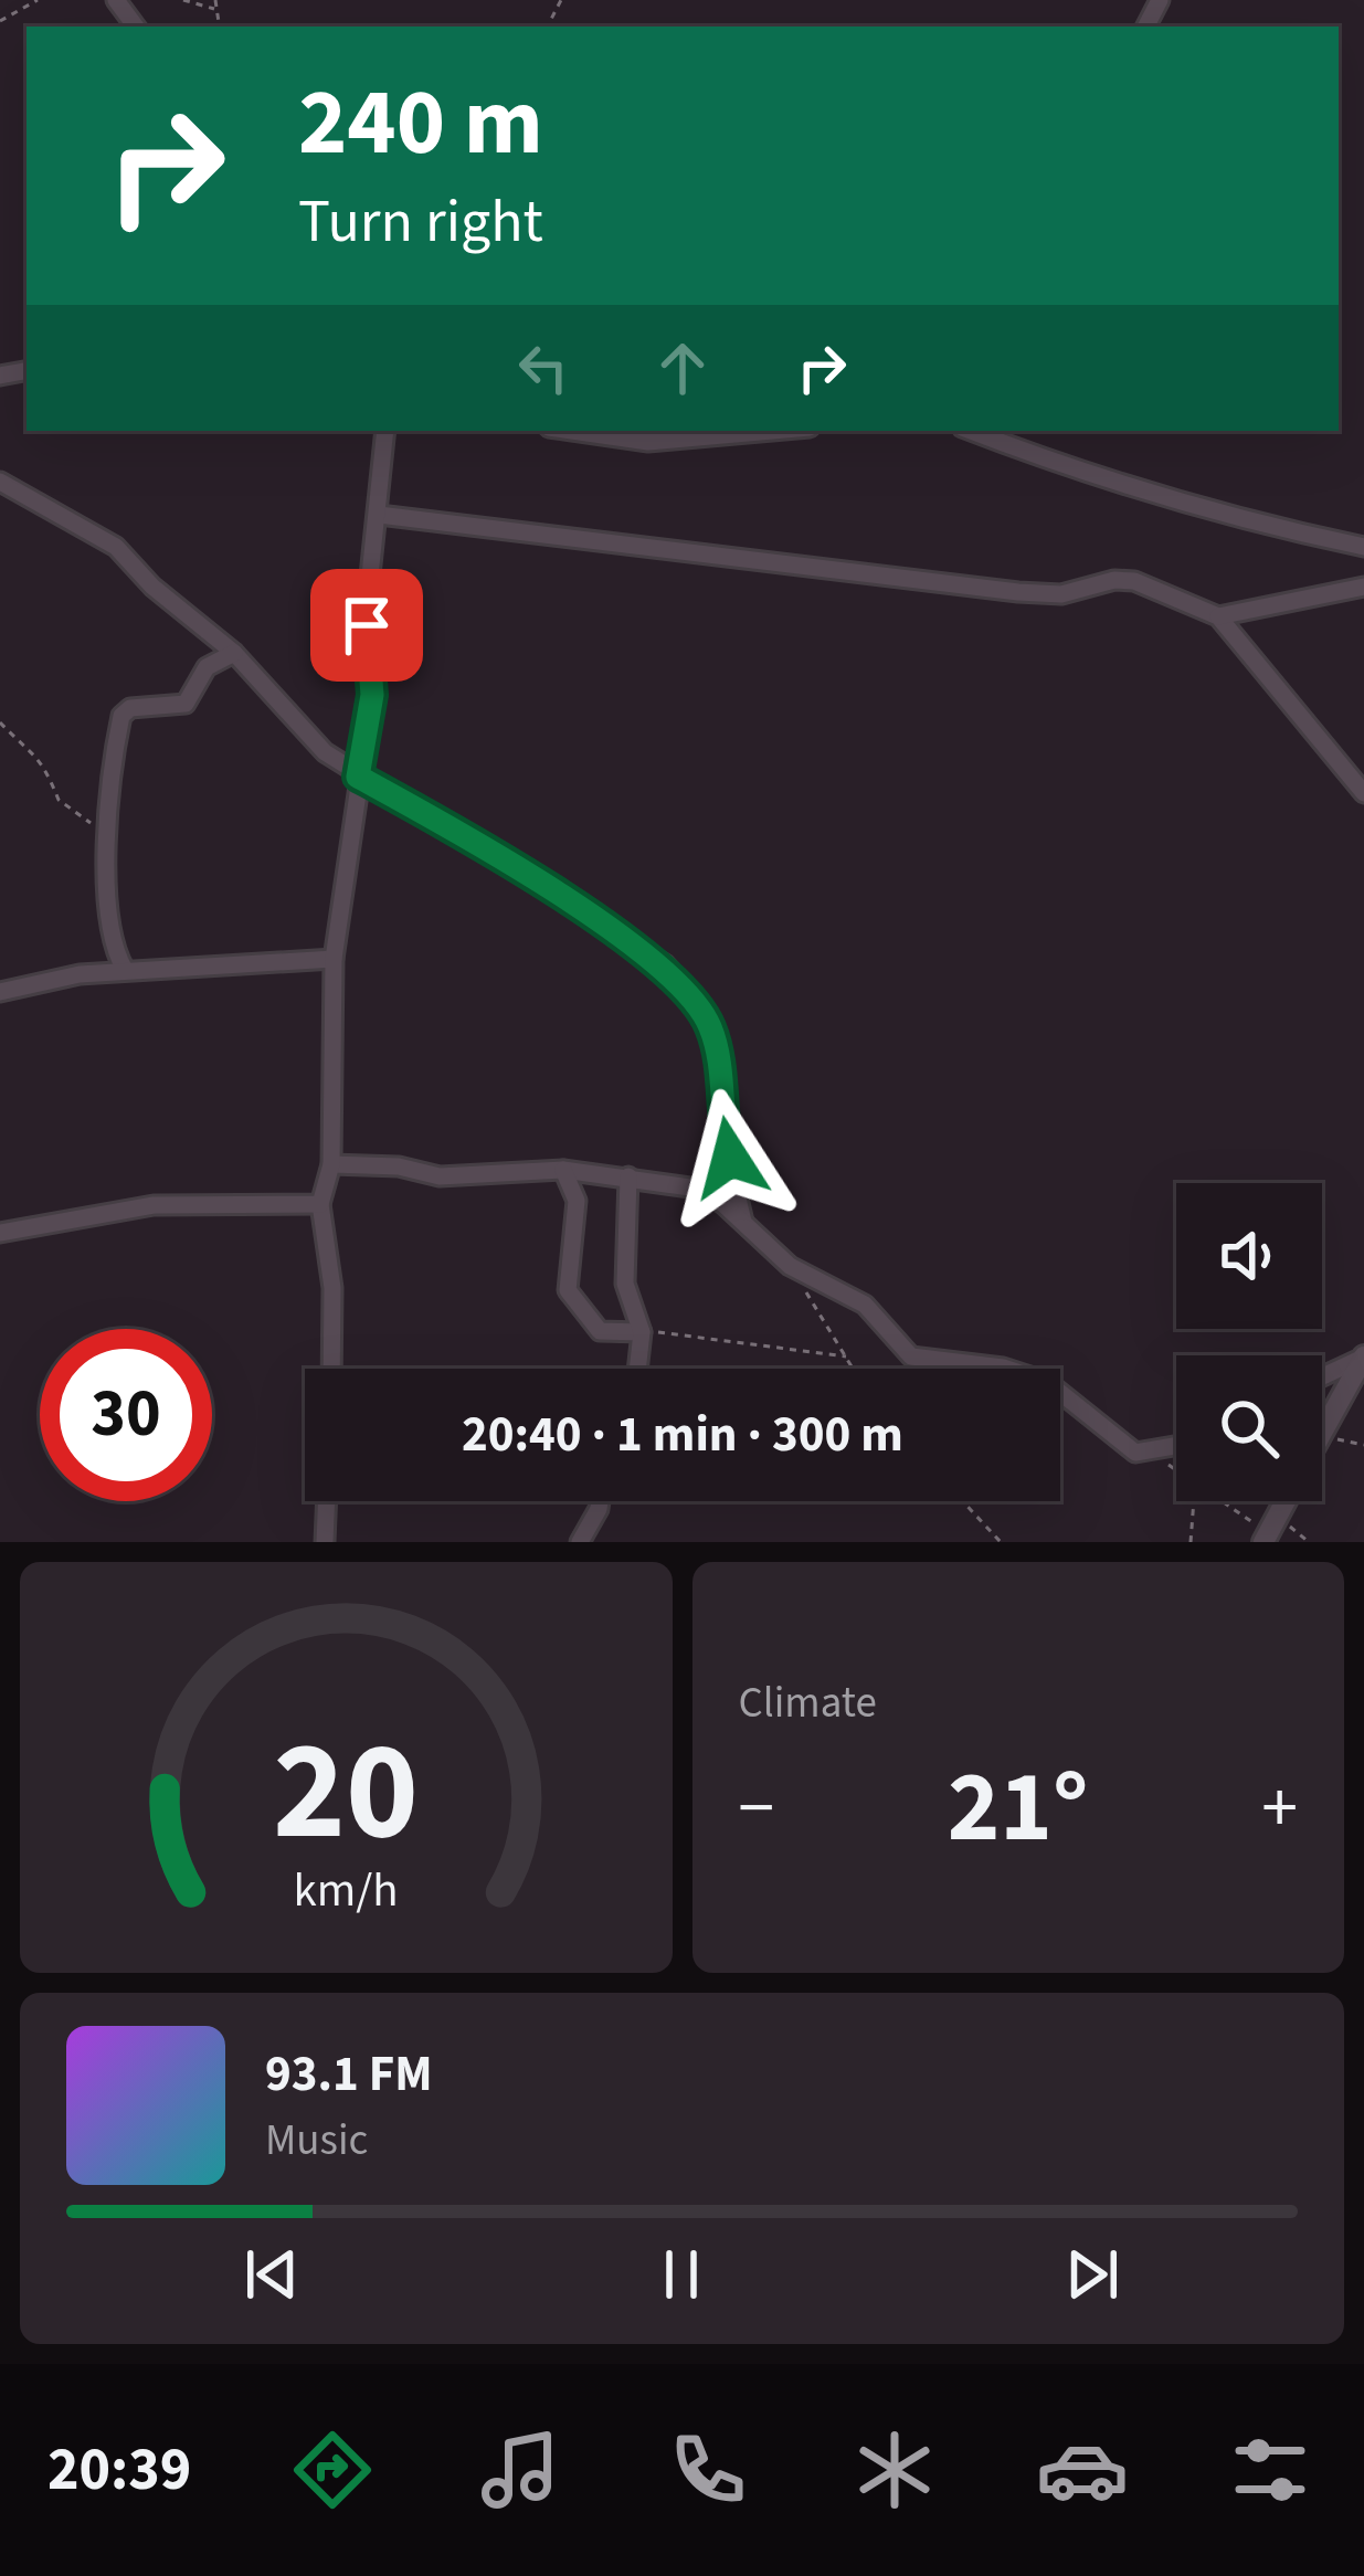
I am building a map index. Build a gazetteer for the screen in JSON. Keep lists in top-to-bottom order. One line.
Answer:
{"page":{"turn":["240 m","Turn right"],"limit":"30","trip":"20:40 · 1 min · 300 m","tile":"Climate","heat":["−","21°","+"],"song":["93.1 FM","Music"],"tabs":"20:39","gauge":["20","km/h"]}}
